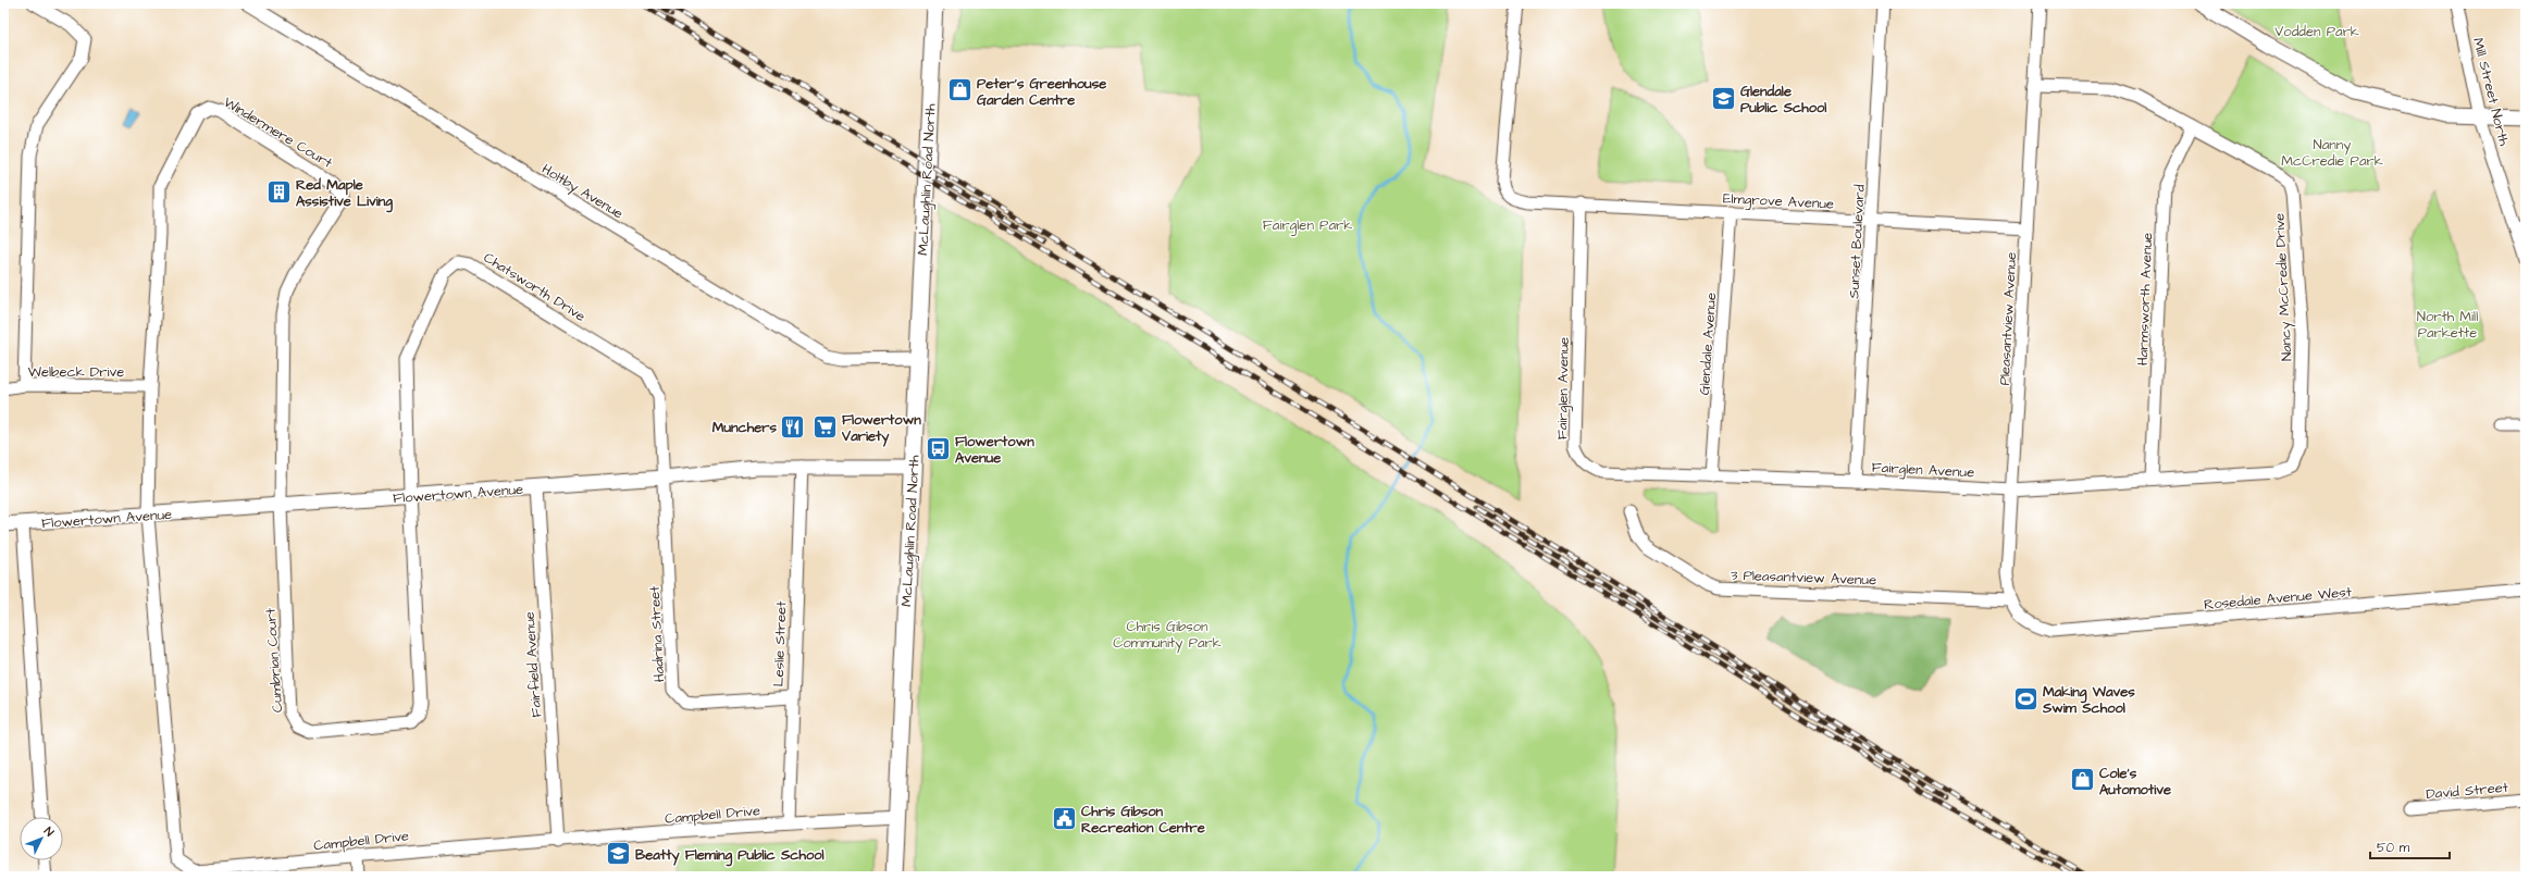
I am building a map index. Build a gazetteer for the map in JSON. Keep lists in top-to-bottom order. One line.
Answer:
{"streets":{"main road":["McLaughlin Road North"],"street":["Mill Street North","Windermere Court","Holtby Avenue","Elmgrove Avenue","Sunset Boulevard","Chatsworth Drive","Nancy McCredie Drive","Harmsworth Avenue","Pleasantview Avenue","Glendale Avenue","Welbeck Drive","Fairglen Avenue","Flowertown Avenue","3 Pleasantview Avenue","Rosedale Avenue West","Hadrina Street","Leslie Street","Cumbrian Court","Fairfield Avenue","David Street","Campbell Drive"]},"crossings":[["Windermere Court","Welbeck Drive"],["Windermere Court","Flowertown Avenue"],["Windermere Court","Cumbrian Court"],["Windermere Court","Campbell Drive"],["McLaughlin Road North","Holtby Avenue"],["McLaughlin Road North","Flowertown Avenue"],["McLaughlin Road North","Campbell Drive"],["Elmgrove Avenue","Sunset Boulevard"],["Elmgrove Avenue","Pleasantview Avenue"],["Elmgrove Avenue","Glendale Avenue"],["Elmgrove Avenue","Fairglen Avenue"],["Sunset Boulevard","Fairglen Avenue"],["Chatsworth Drive","Flowertown Avenue"],["Chatsworth Drive","Hadrina Street"],["Chatsworth Drive","Cumbrian Court"],["Nancy McCredie Drive","Harmsworth Avenue"],["Nancy McCredie Drive","Pleasantview Avenue"],["Nancy McCredie Drive","Fairglen Avenue"],["Pleasantview Avenue","Fairglen Avenue"],["Pleasantview Avenue","3 Pleasantview Avenue"],["Pleasantview Avenue","Rosedale Avenue West"],["Glendale Avenue","Fairglen Avenue"],["Flowertown Avenue","Hadrina Street"],["Flowertown Avenue","Leslie Street"],["Flowertown Avenue","Cumbrian Court"],["Flowertown Avenue","Fairfield Avenue"],["Flowertown Avenue","Campbell Drive"],["Hadrina Street","Leslie Street"],["Leslie Street","Campbell Drive"],["Fairfield Avenue","Campbell Drive"]],"parks":["Vodden Park","Nanny McCredie Park","Fairglen Park","North Mill Parkette","Chris Gibson Community Park"],"places":{"shop":["Peter's Greenhouse Garden Centre","Cole's Automotive"],"school or university":["Glendale Public School","Beatty Fleming Public School"],"building":["Red Maple Assistive Living"],"restaurant":["Munchers"],"supermarket":["Flowertown Variety"],"bus stop":["Flowertown Avenue"],"sports":["Making Waves Swim School"],"public building":["Chris Gibson Recreation Centre"]},"scale_bar":"50 m","north":"top right"}
